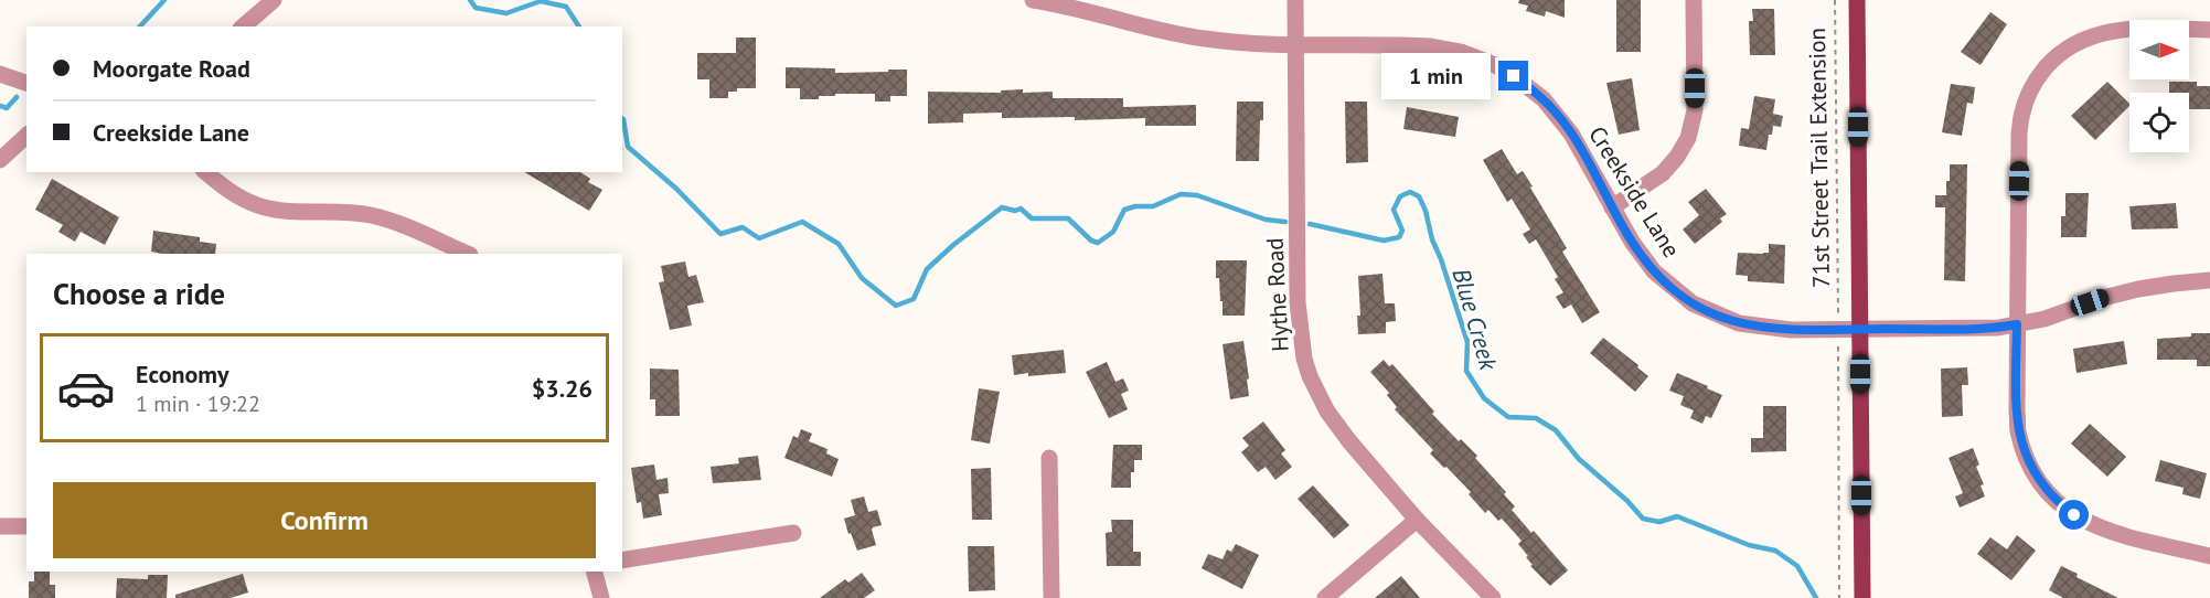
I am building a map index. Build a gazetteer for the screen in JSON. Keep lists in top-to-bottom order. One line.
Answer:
{"streets":{"street":["Creekside Lane","Hythe Road"],"path":["71st Street Trail Extension"]},"crossings":[["Creekside Lane","Hythe Road"]],"water":["Blue Creek"],"north":"right","page":{"banner":["Moorgate Road","Creekside Lane"],"bubble":"1 min","heading":"Choose a ride","list":[{"name":"Economy","note":"1 min · 19:22","value":"$3.26"}],"buttons":"Confirm"}}
